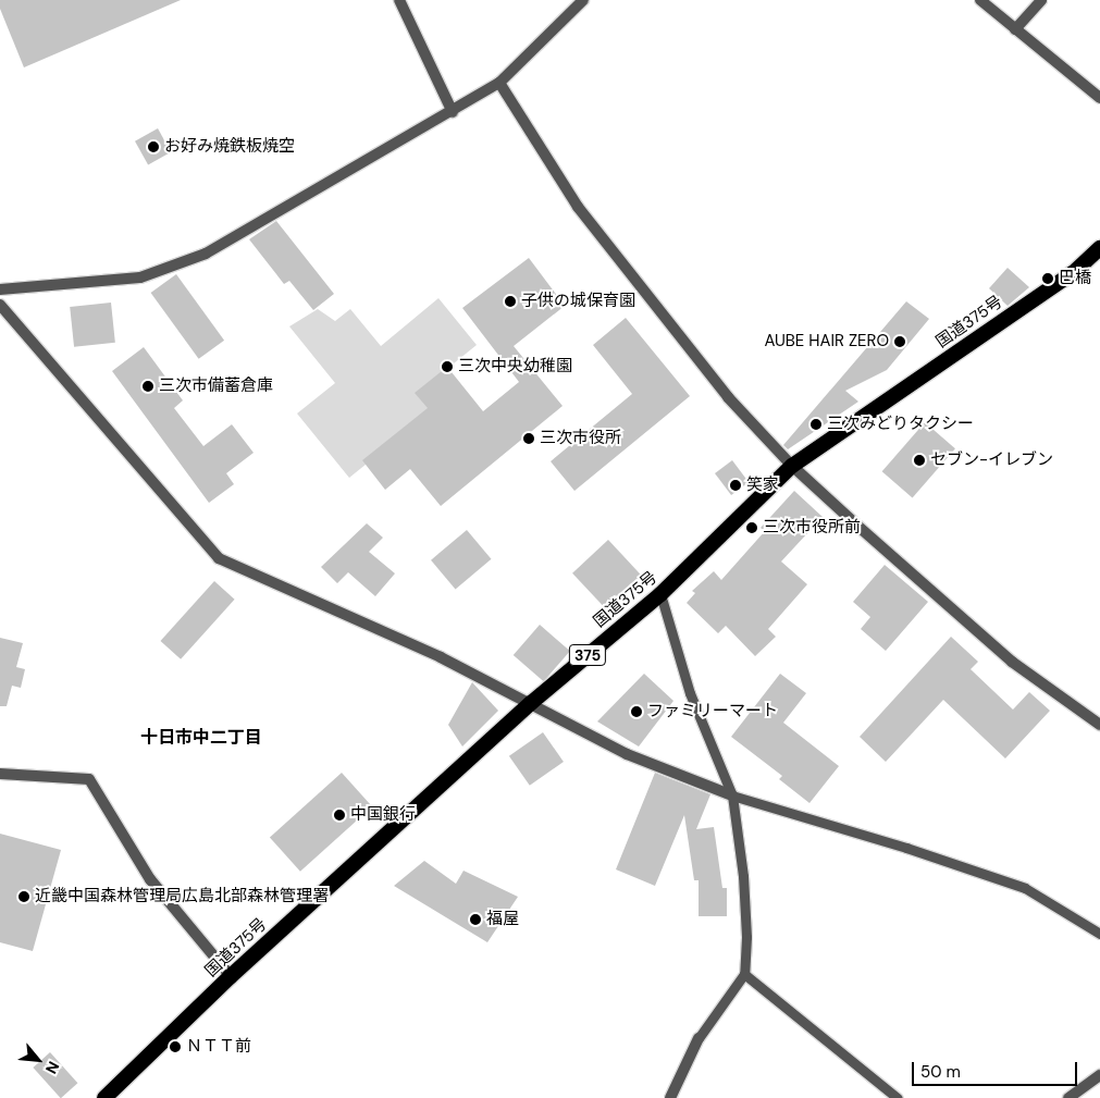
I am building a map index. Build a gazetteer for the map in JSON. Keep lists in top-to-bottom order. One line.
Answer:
{"streets":{"highway":["国道375号","375"]},"districts":["十日市中二丁目"],"places":["お好み焼鉄板焼空","巴橋","子供の城保育園","AUBE HAIR ZERO","三次中央幼稚園","三次市備蓄倉庫","三次みどりタクシー","三次市役所","セブン-イレブン","笑家","三次市役所前","ファミリーマート","中国銀行","近畿中国森林管理局広島北部森林管理署","福屋","ＮＴＴ前"],"scale_bar":"50 m","north":"bottom right"}
